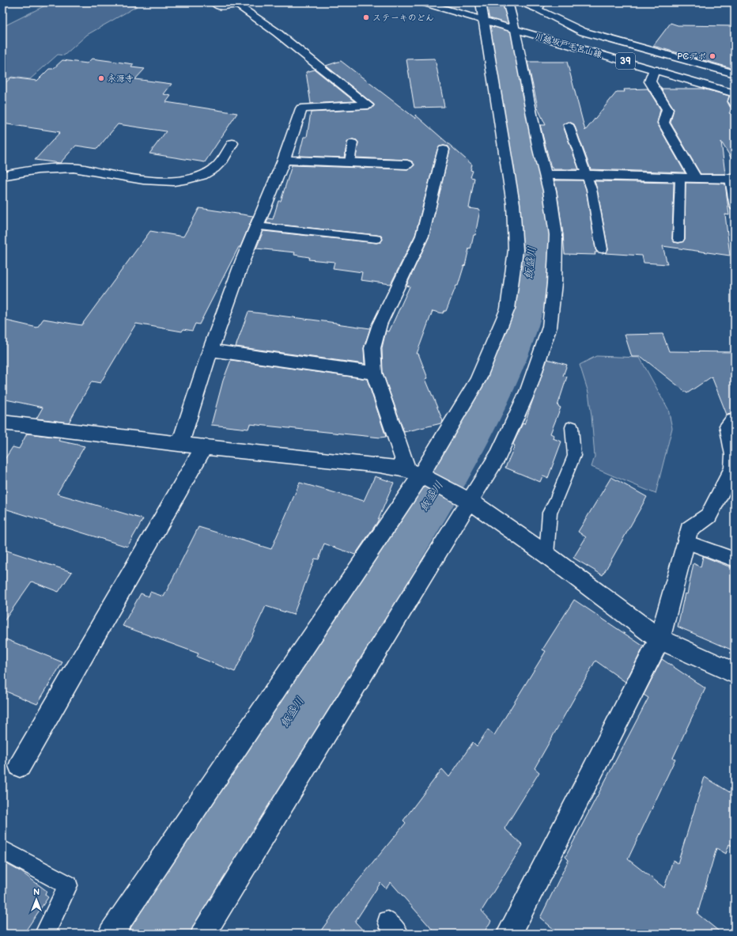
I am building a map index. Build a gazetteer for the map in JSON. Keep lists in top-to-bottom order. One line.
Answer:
{"streets":{"street":["川越坂戸毛呂山線","39"]},"water":["飯盛川"],"places":["ステーキのどん","PCデポ","永源寺"],"north":"top"}
